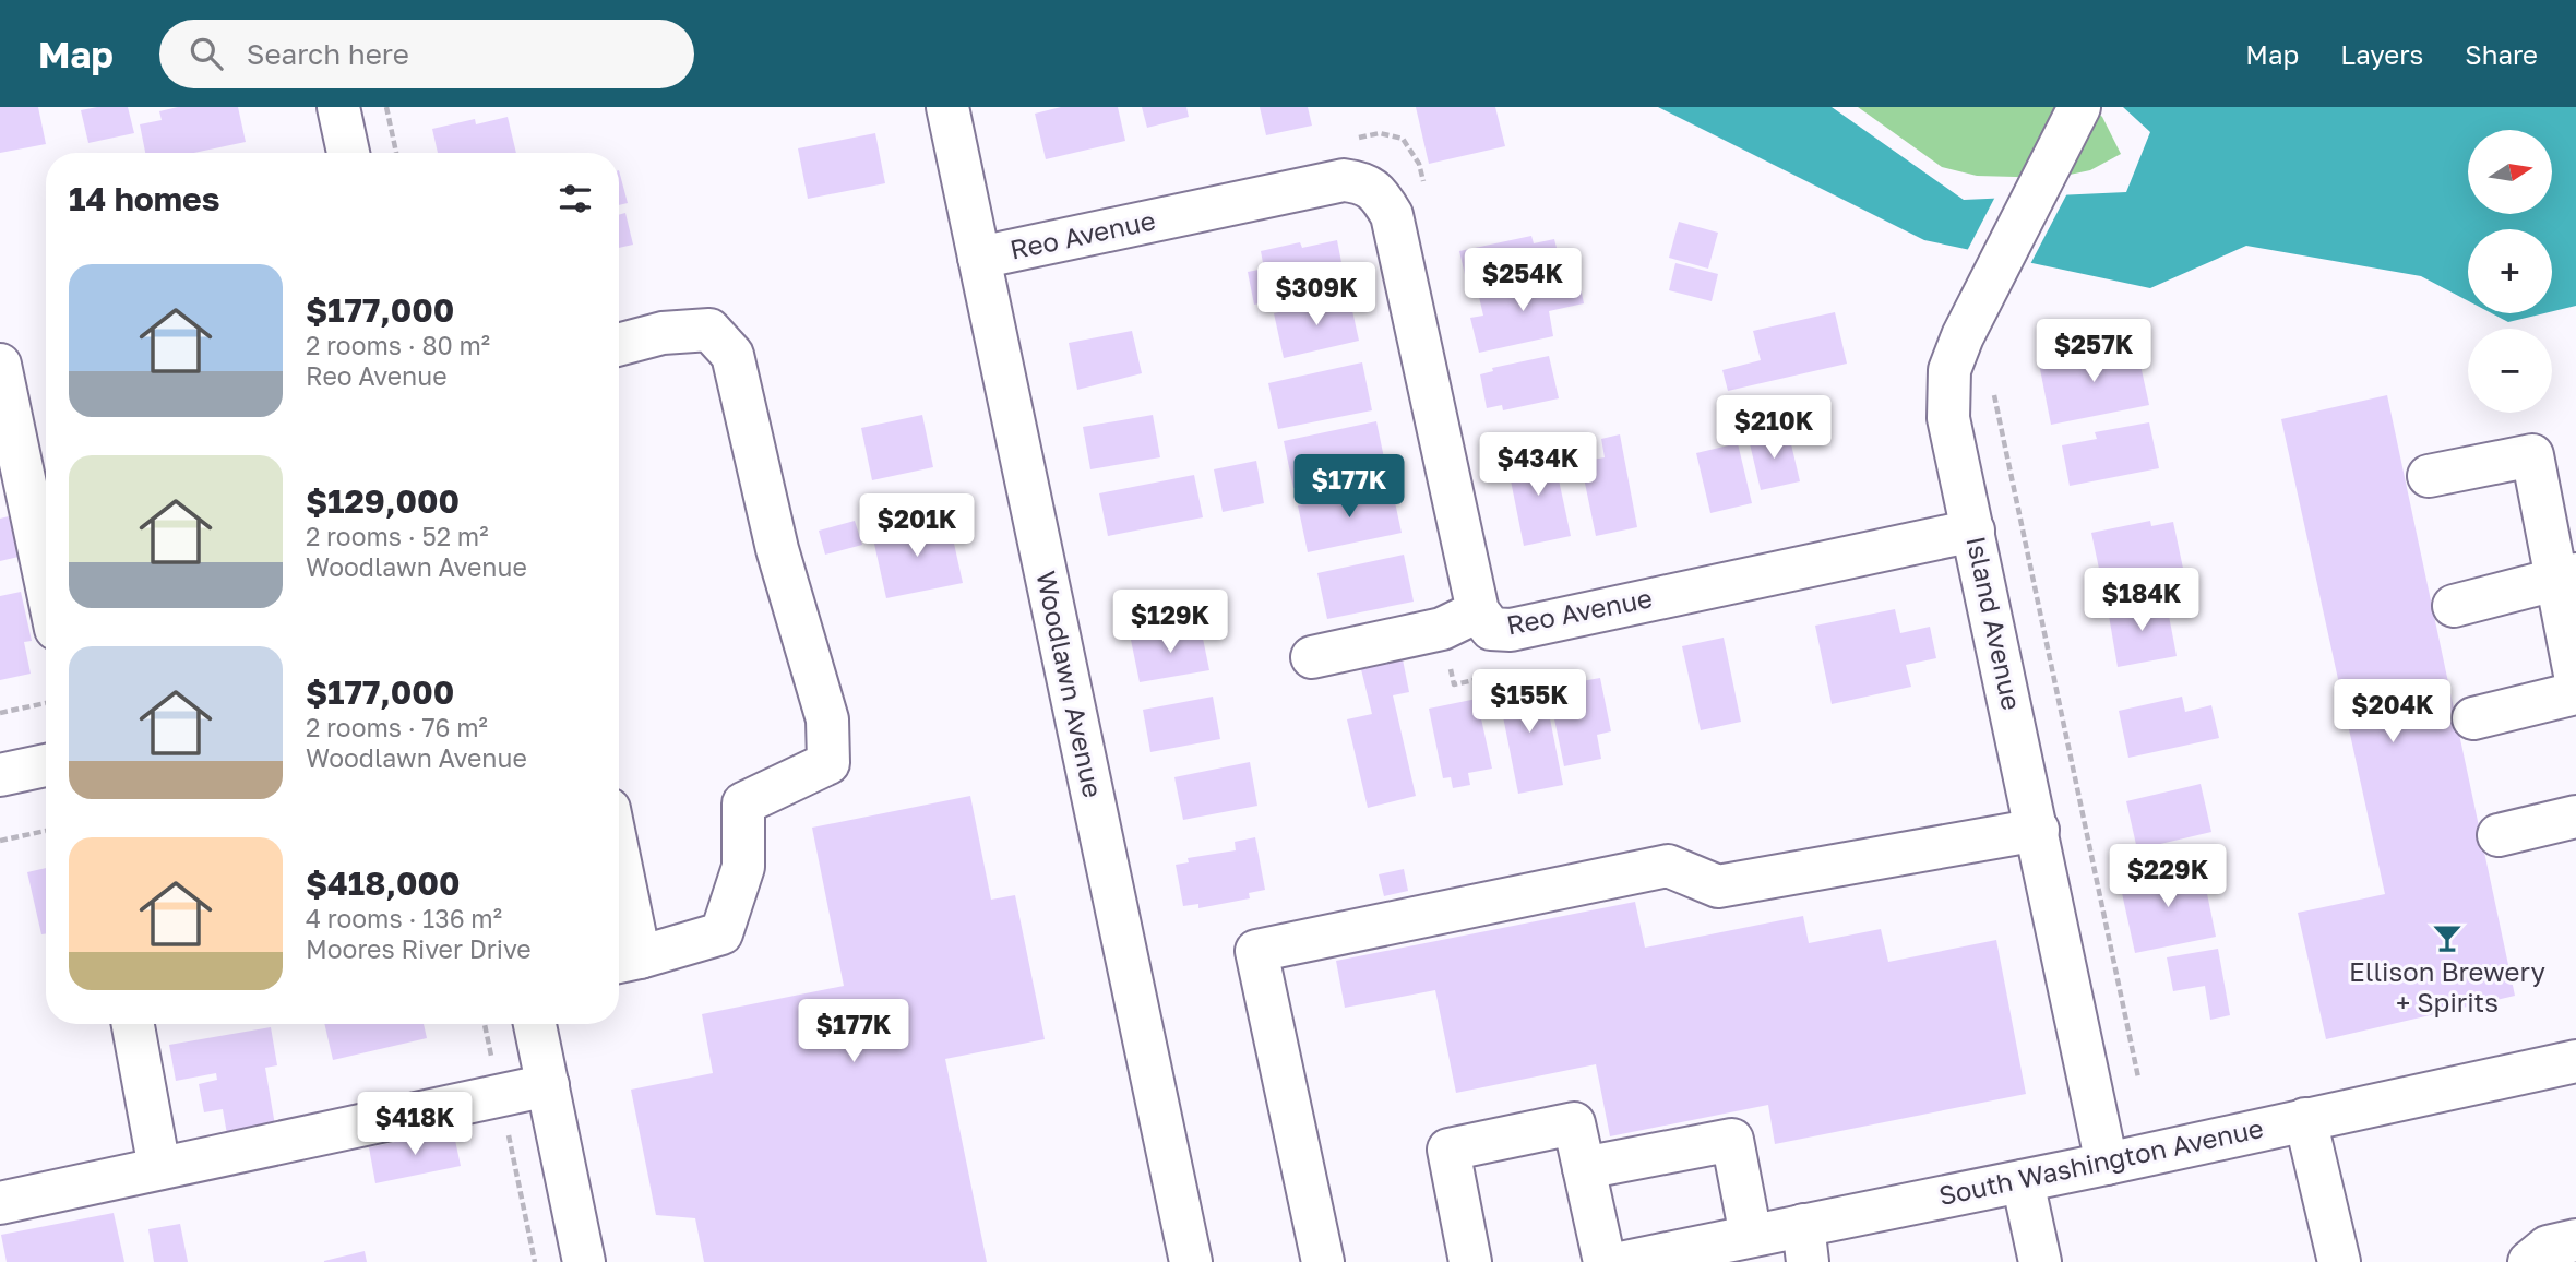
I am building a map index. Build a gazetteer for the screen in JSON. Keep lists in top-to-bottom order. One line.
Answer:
{"streets":{"street":["Reo Avenue","Island Avenue","Woodlawn Avenue","South Washington Avenue"]},"crossings":[["Reo Avenue","Island Avenue"],["Reo Avenue","Woodlawn Avenue"],["Island Avenue","South Washington Avenue"]],"places":{"bar":["Ellison Brewery + Spirits"]},"north":"right","page":{"header":"Map","search":"Search here","nav":["Map","Layers","Share"],"map_buttons":["+","−"],"heading":"14 homes","list":[{"name":"$177,000","note":"2 rooms · 80 m² · Reo Avenue"},{"name":"$129,000","note":"2 rooms · 52 m² · Woodlawn Avenue"},{"name":"$177,000","note":"2 rooms · 76 m² · Woodlawn Avenue"},{"name":"$418,000","note":"4 rooms · 136 m² · Moores River Drive"}],"price":["$254K","$309K","$257K","$210K","$434K","$177K","$201K","$184K","$129K","$155K","$204K","$229K","$177K","$418K"]}}
